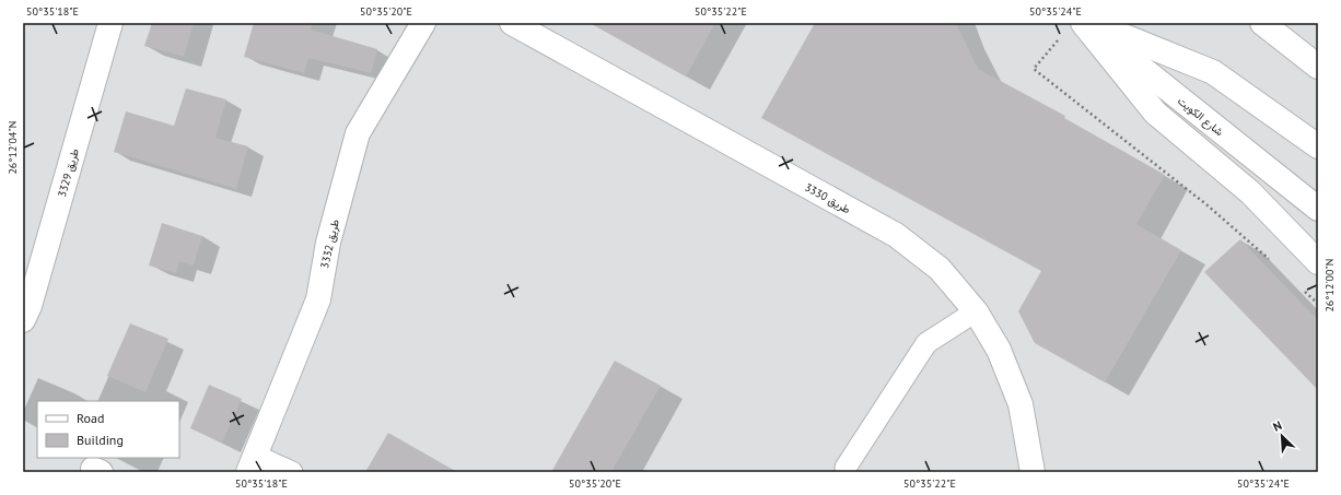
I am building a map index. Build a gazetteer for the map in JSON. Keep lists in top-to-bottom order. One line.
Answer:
{"streets":{"main road":["شارع الكويت","طريق 3329","طريق 3330","طريق 3332"]},"legend":["Road","Building"],"north":"top left","coordinates":["50°35'18\"E","50°35'20\"E","50°35'22\"E","50°35'24\"E","26°12'04\"N","26°12'00\"N"]}
